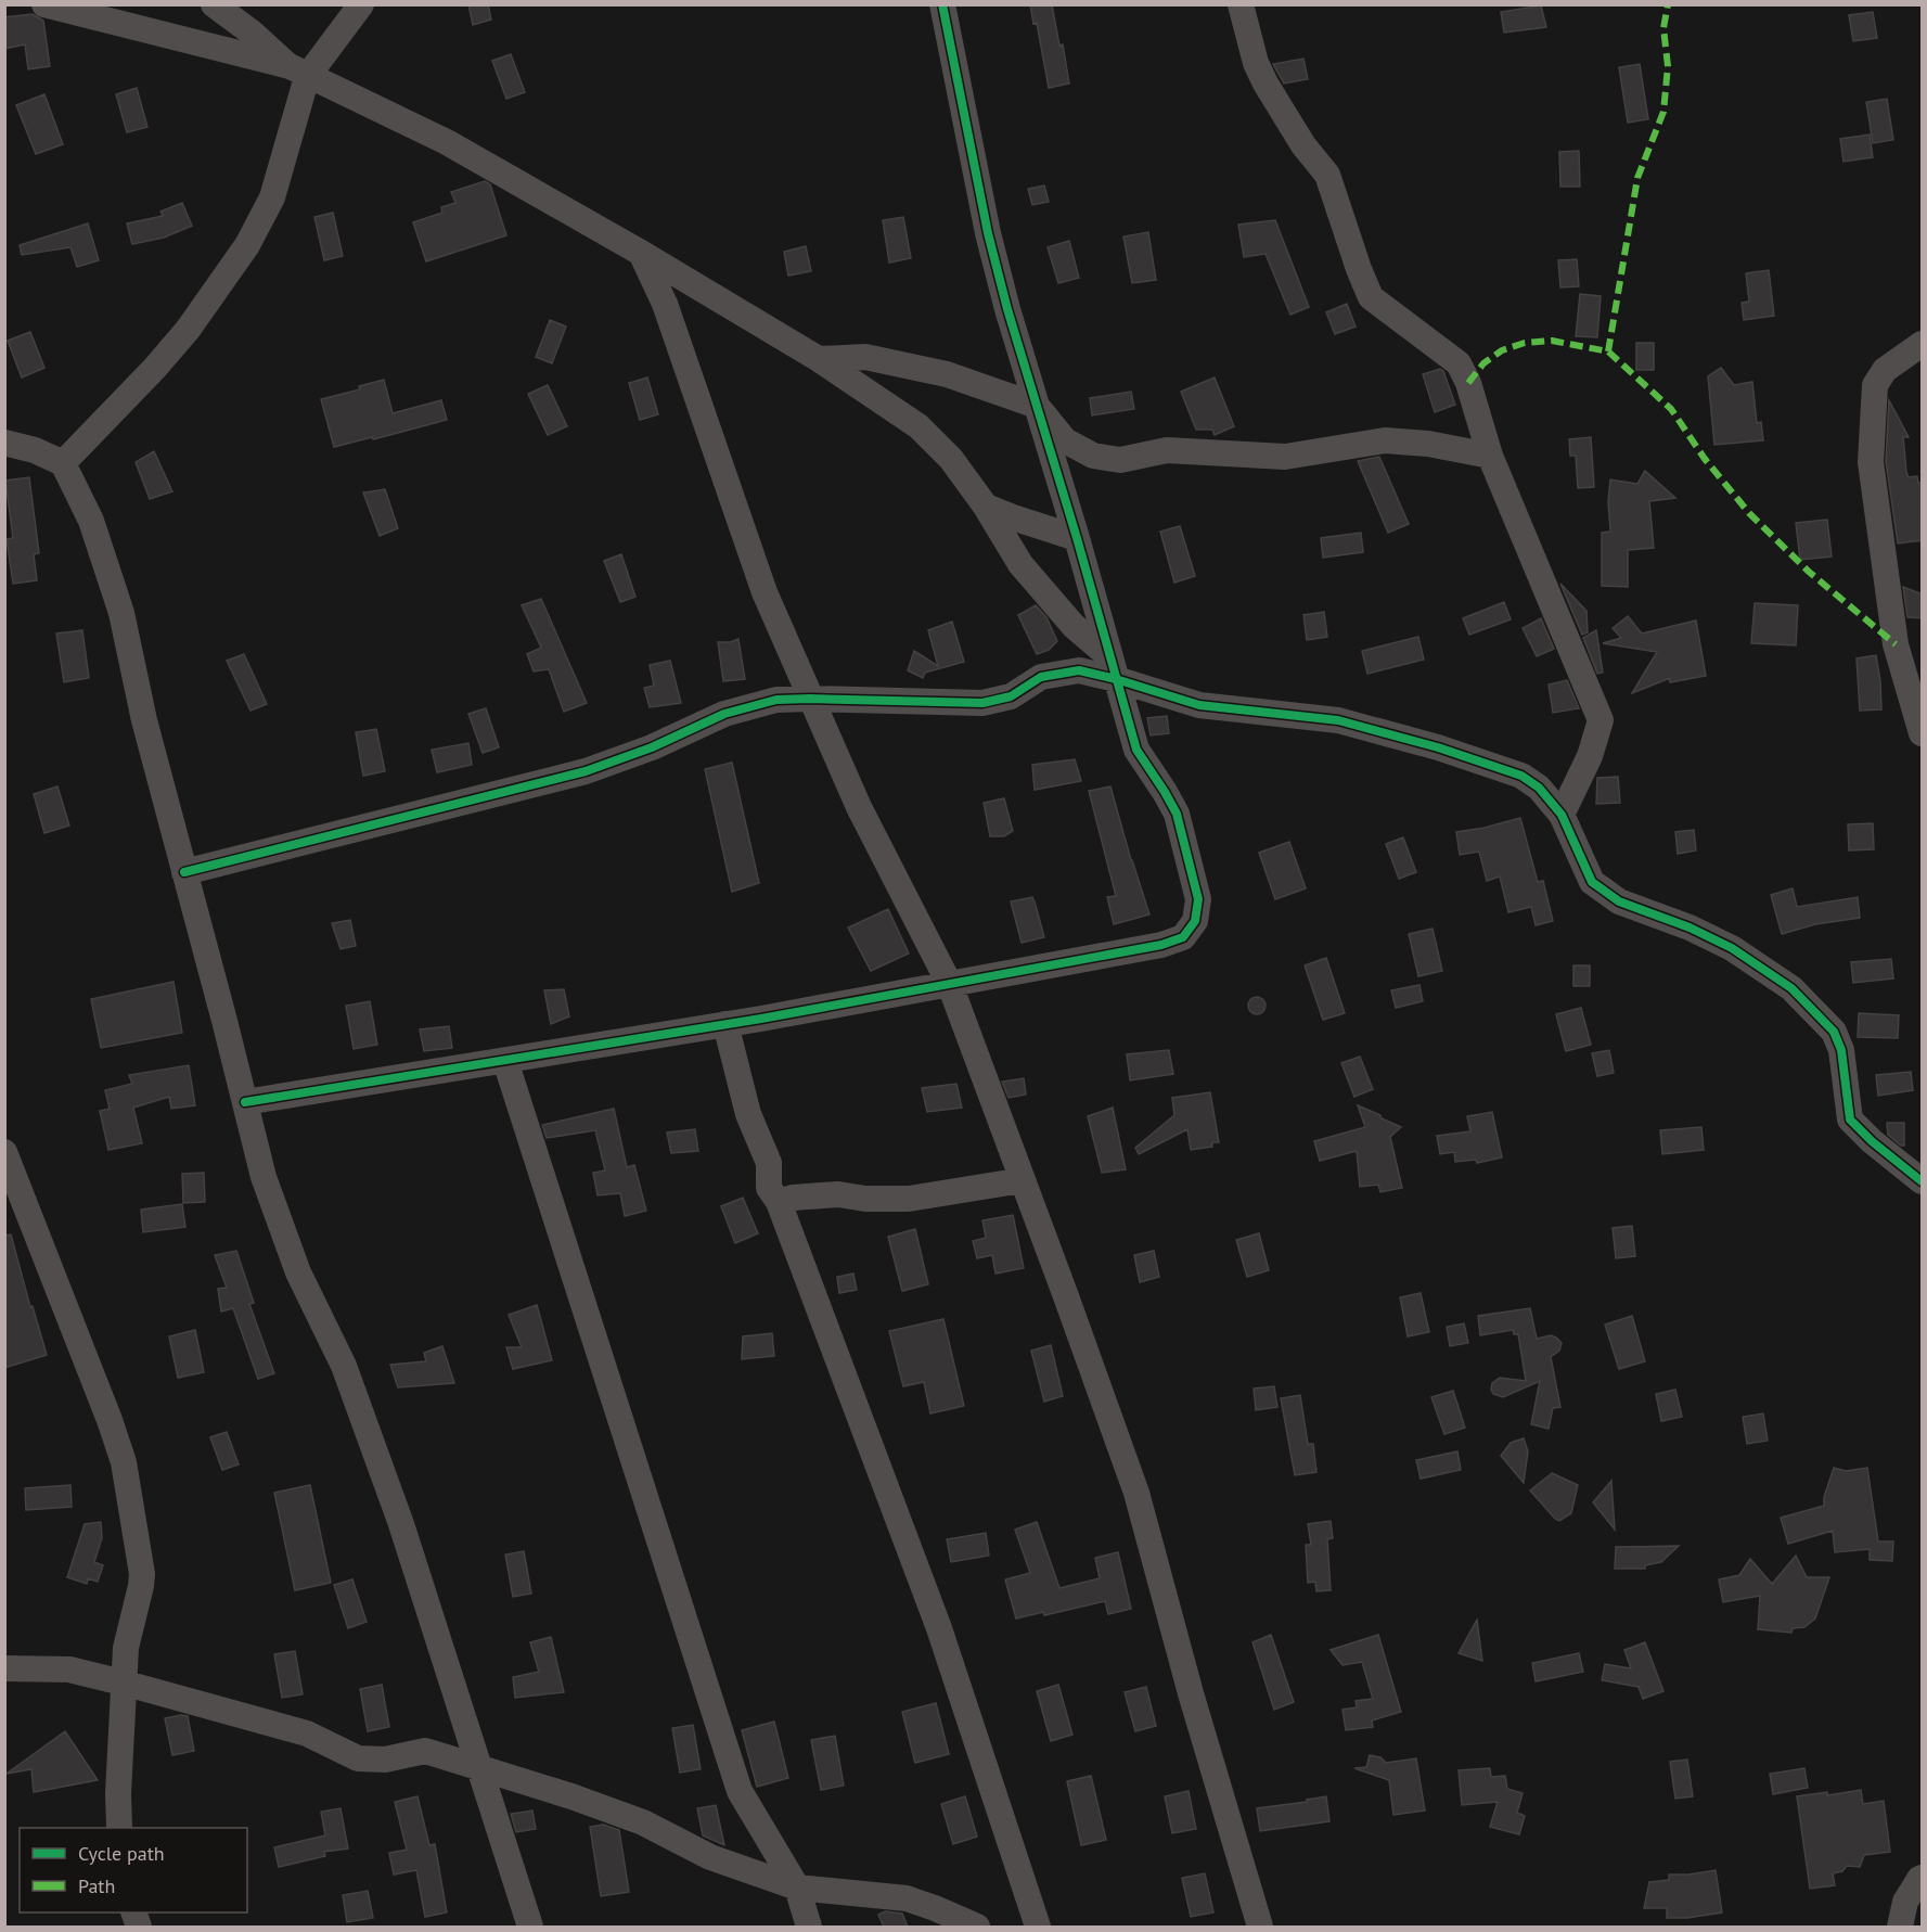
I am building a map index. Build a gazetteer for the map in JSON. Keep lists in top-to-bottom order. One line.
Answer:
{"legend":["Cycle path","Path"]}
